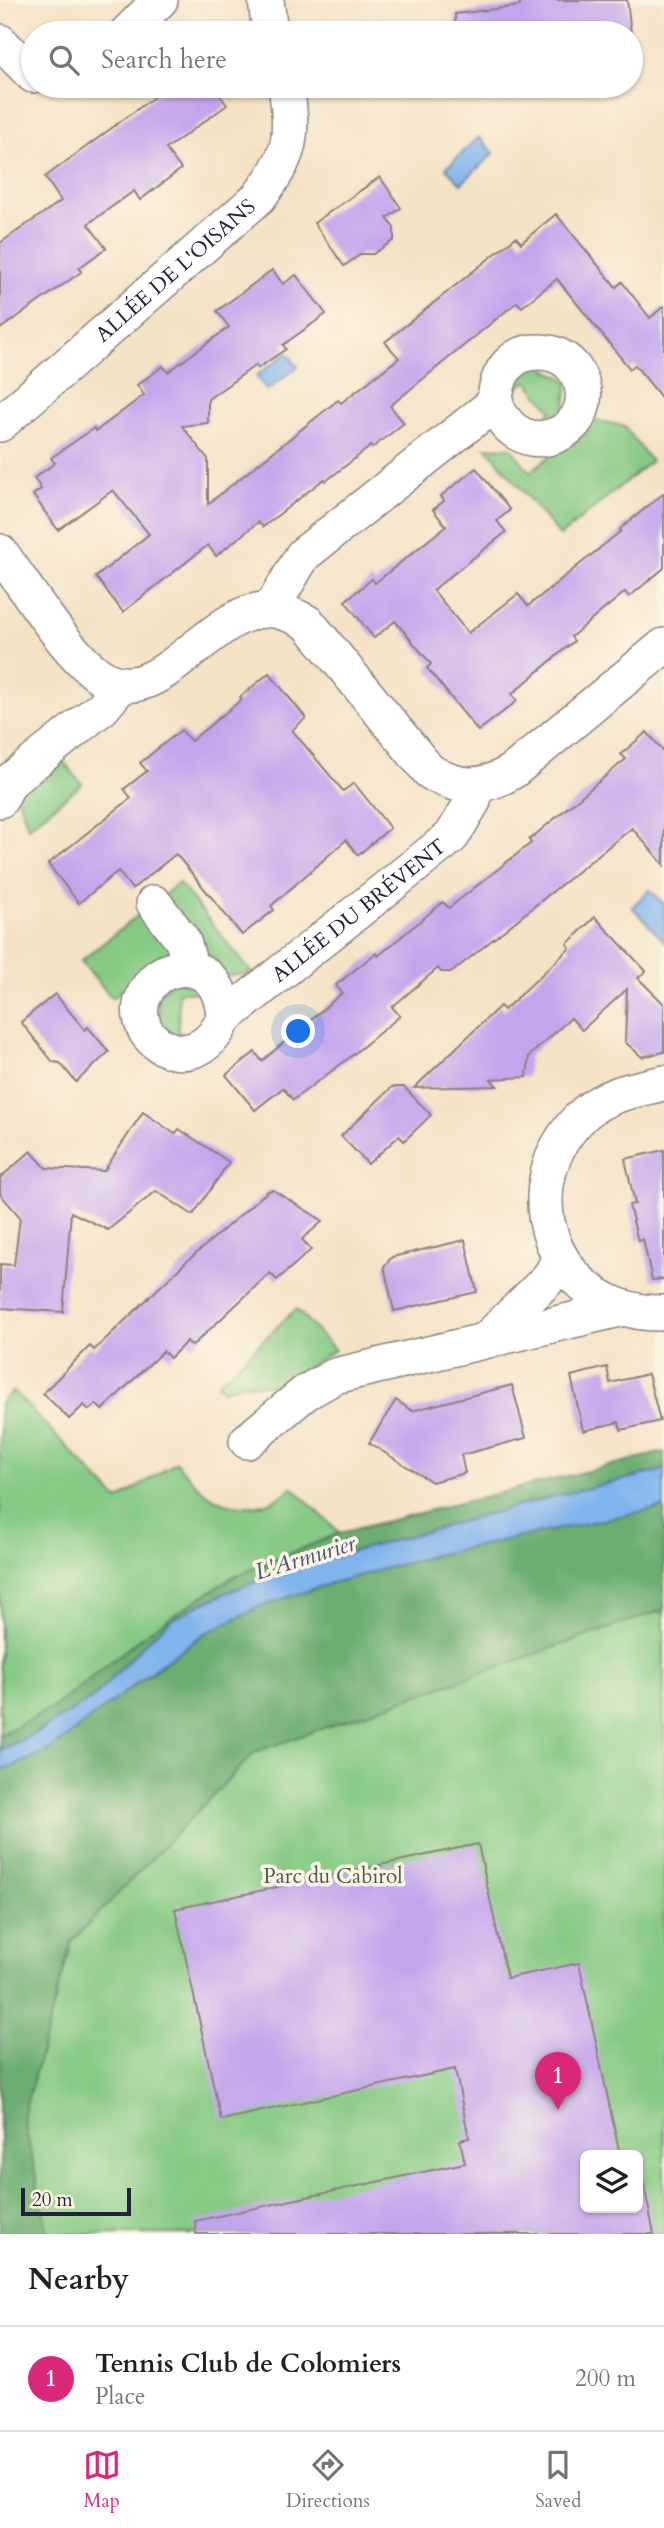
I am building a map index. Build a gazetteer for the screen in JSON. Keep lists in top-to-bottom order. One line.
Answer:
{"streets":{"street":["ALLÉE DE L'OISANS","ALLÉE DU BRÉVENT"]},"water":["L'Armurier"],"parks":["Parc du Cabirol"],"scale_bar":"20 m","page":{"search":"Search here","pins":"1","scale":"20 m","heading":"Nearby","list":[{"mark":"1","name":"Tennis Club de Colomiers","note":"Place","value":"200 m"}],"nav":["Map","Directions","Saved"]}}
